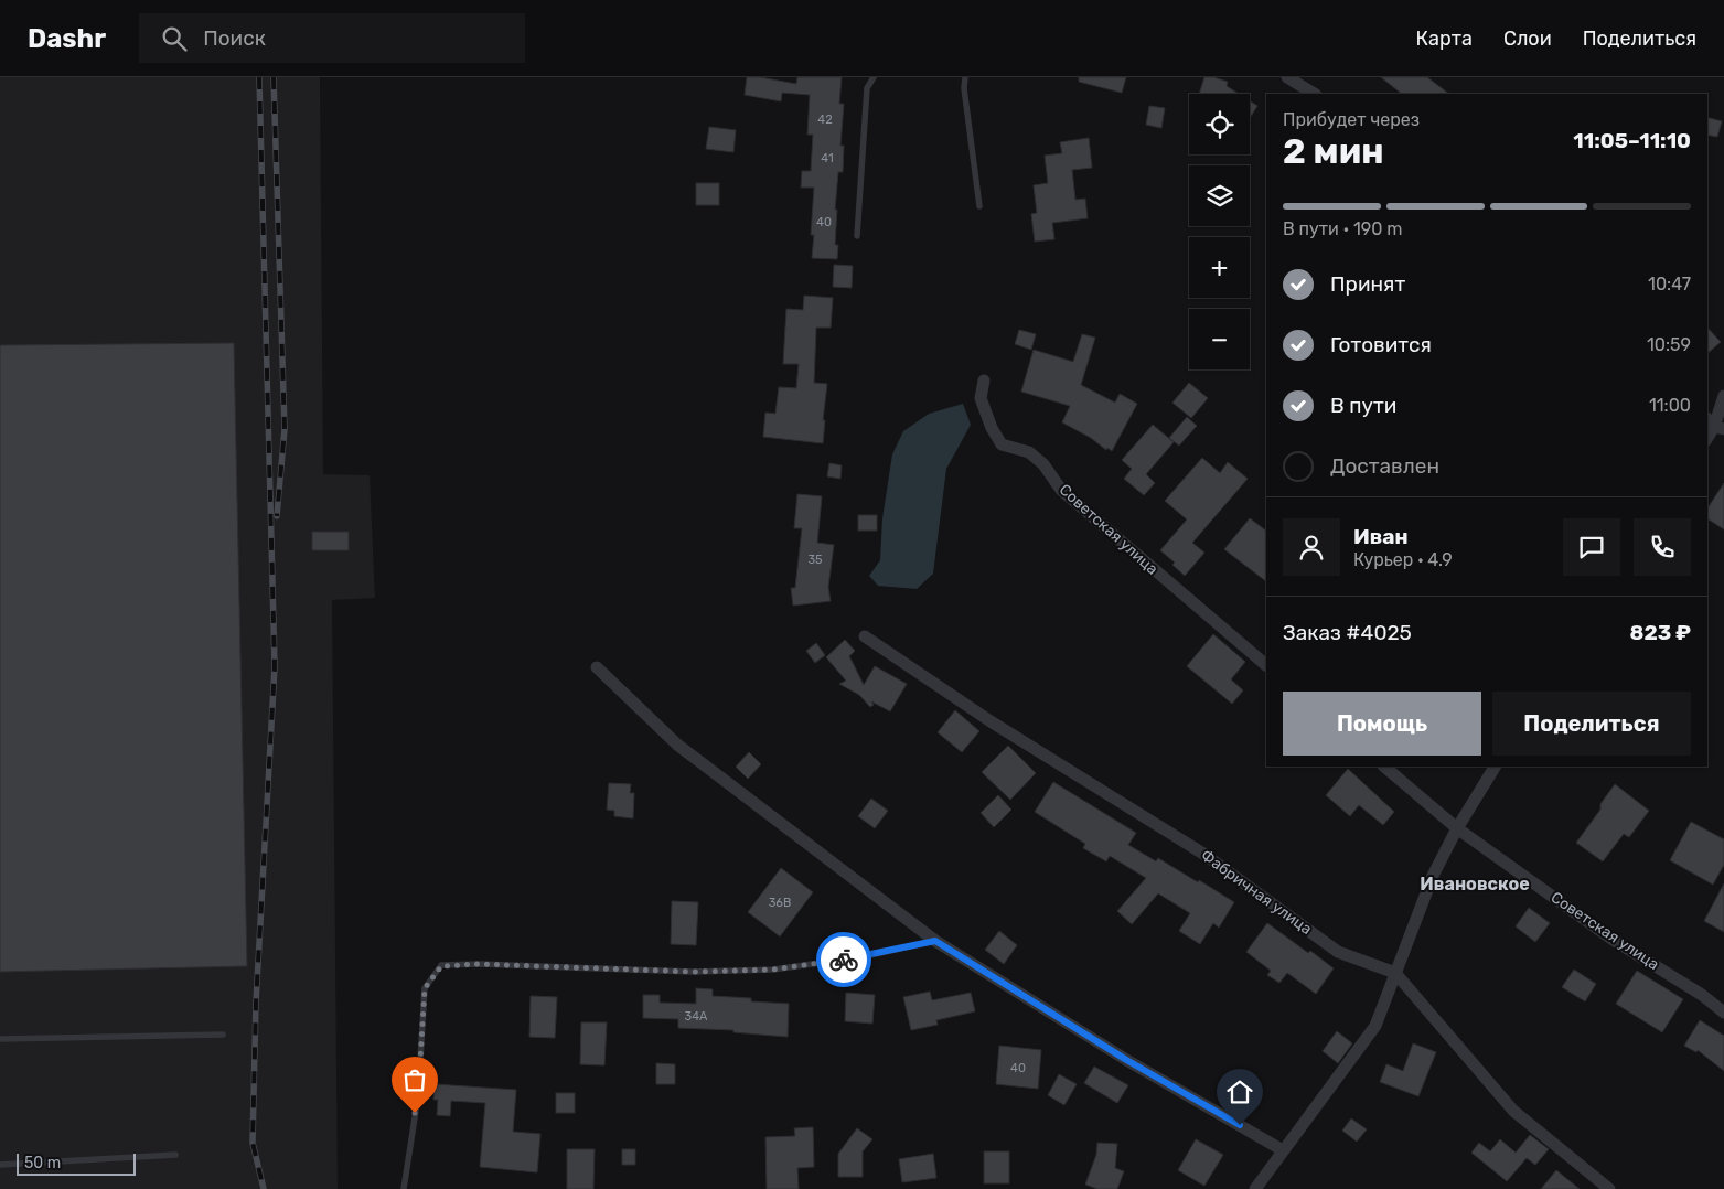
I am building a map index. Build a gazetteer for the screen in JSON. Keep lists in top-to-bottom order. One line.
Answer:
{"streets":{"street":["Советская улица","Фабричная улица"]},"districts":["Ивановское"],"house_numbers":["42","41","40","35","36В","34А","40"],"scale_bar":"50 m","page":{"header":"Dashr","search":"Поиск","nav":["Карта","Слои","Поделиться"],"map_buttons":["+","−"],"heading":["2 мин","Прибудет через","11:05–11:10"],"panel":["Иван","Курьер · 4.9","Заказ #4025","823 ₽"],"bar":"В пути · 190 m","list":[["Принят","10:47"],["Готовится","10:59"],["В пути","11:00"],"Доставлен"],"buttons":["Помощь","Поделиться"],"scale":"50 m"}}
